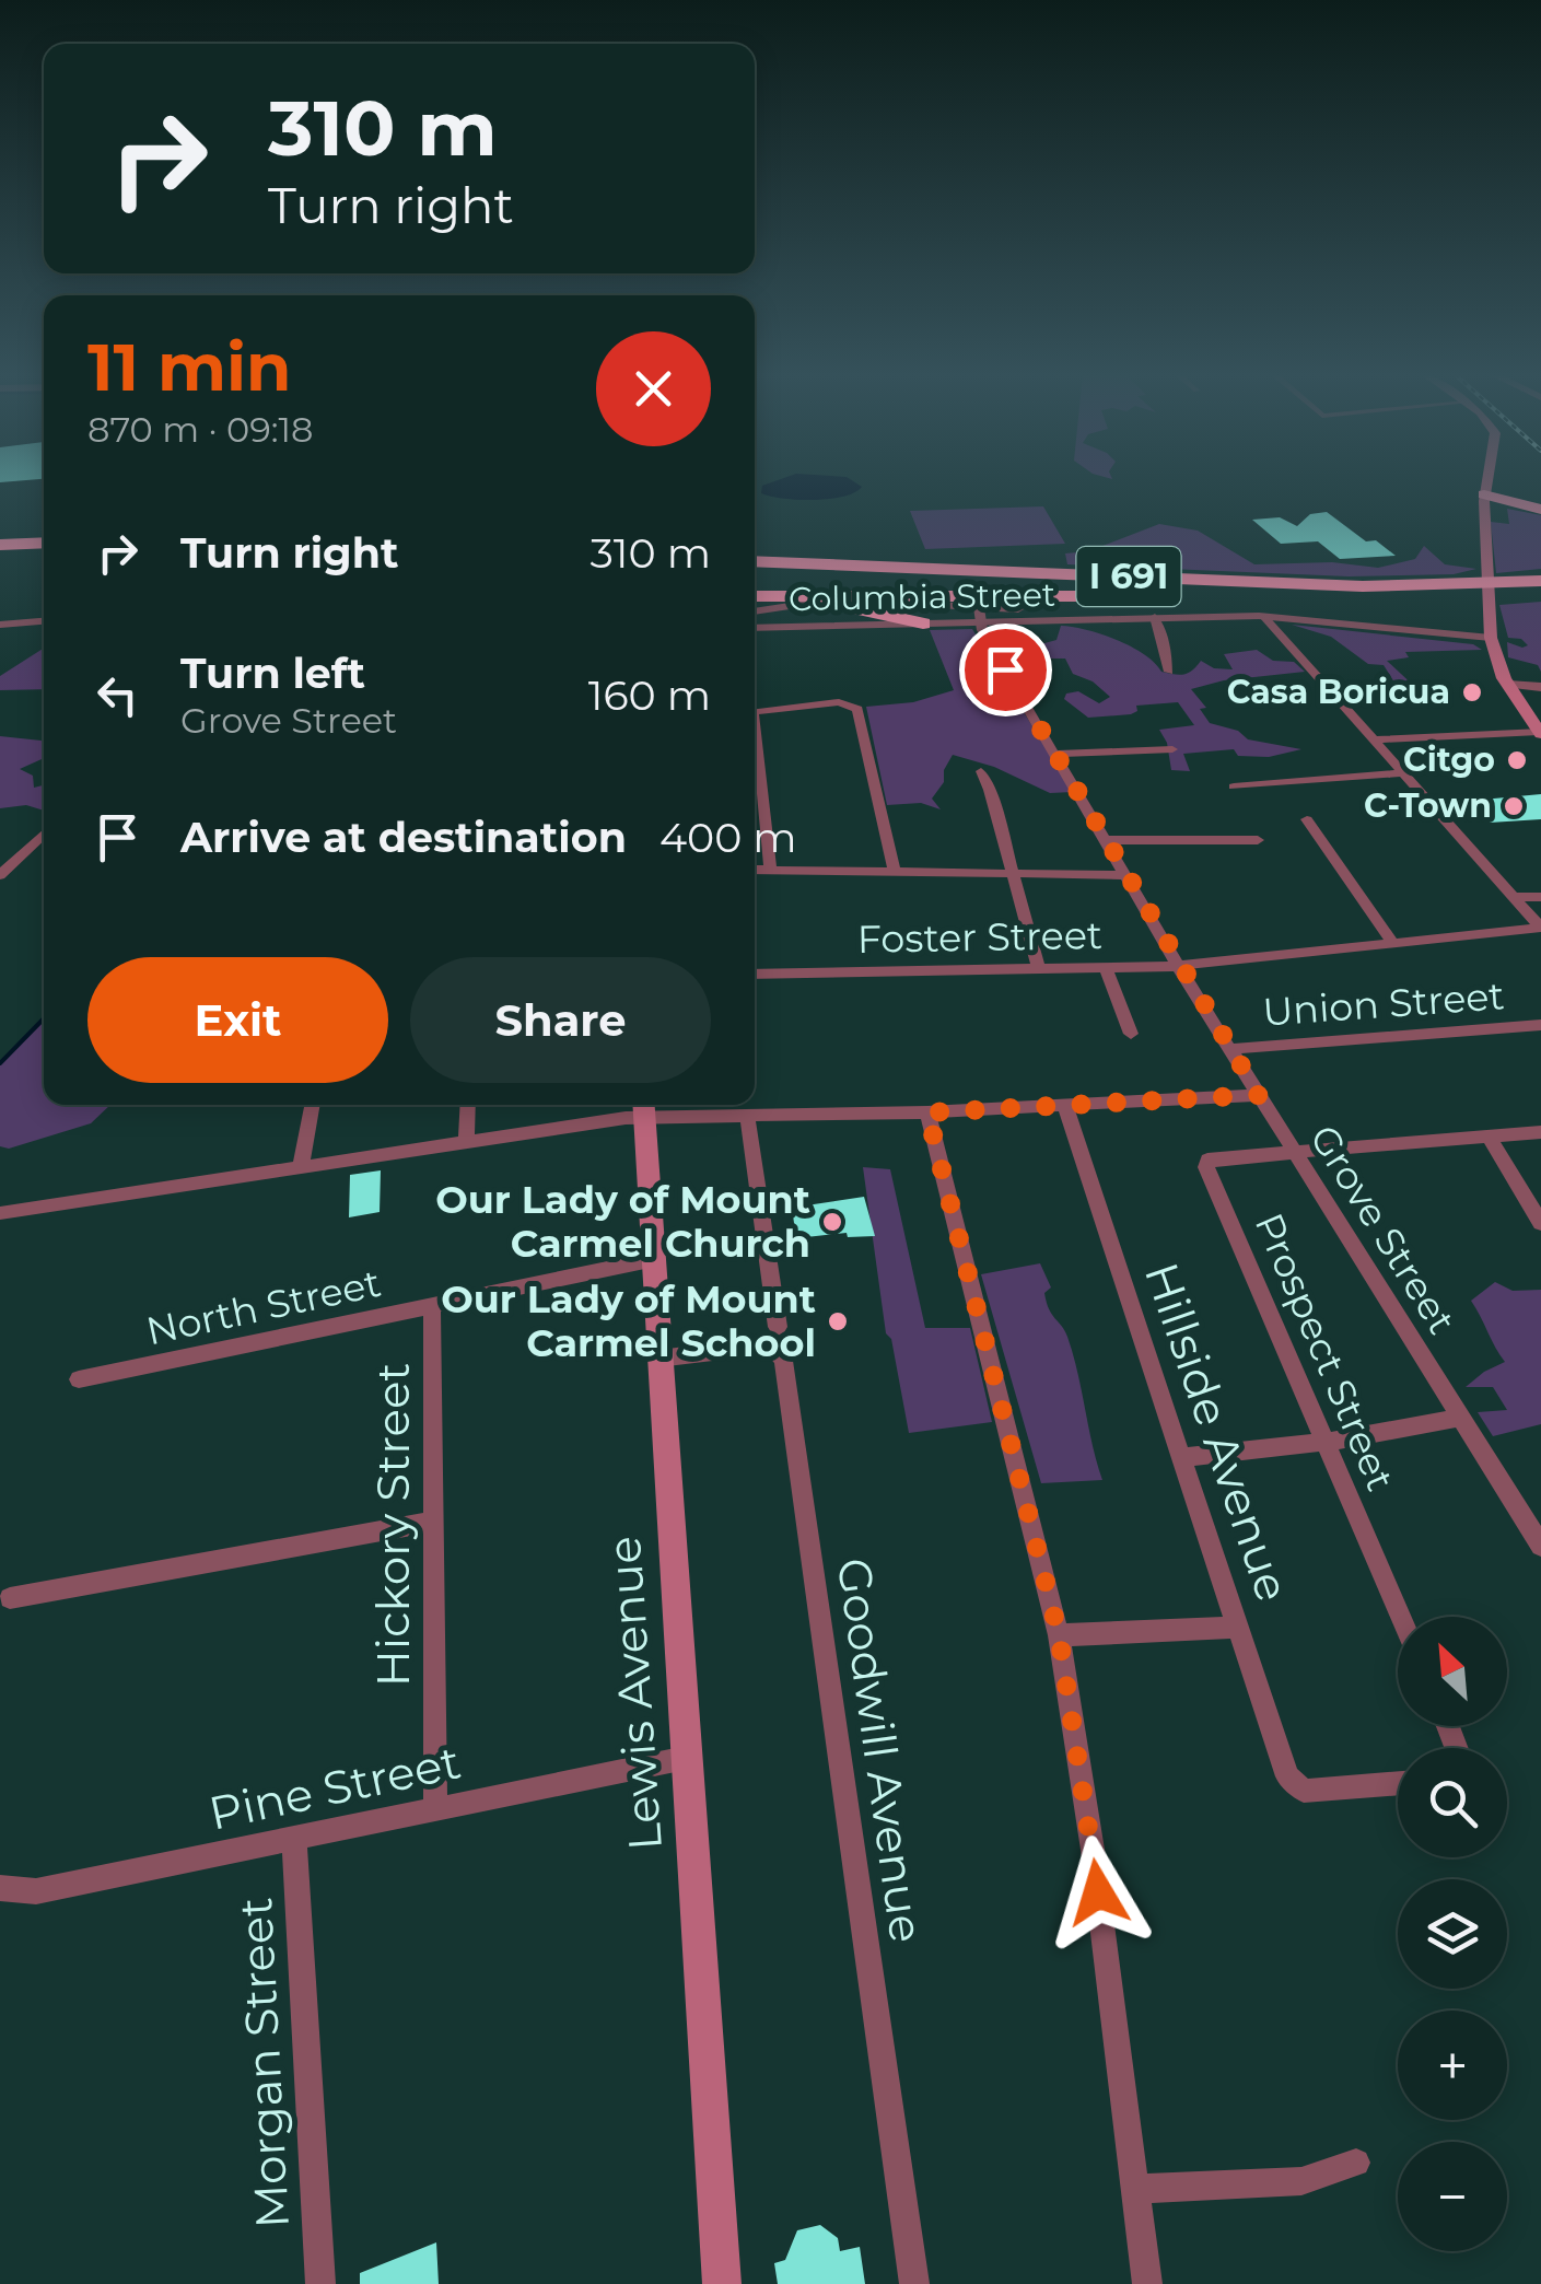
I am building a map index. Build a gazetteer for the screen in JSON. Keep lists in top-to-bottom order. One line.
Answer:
{"streets":{"highway":["I 691"],"main road":["Lewis Avenue"],"street":["Columbia Street","Foster Street","Union Street","Grove Street","North Street","Prospect Street","Hillside Avenue","Hickory Street","Goodwill Avenue","Pine Street","Morgan Street"]},"crossings":[["Columbia Street","Grove Street"],["Foster Street","Grove Street"],["Union Street","Grove Street"],["Grove Street","Prospect Street"],["North Street","Hickory Street"],["North Street","Lewis Avenue"],["Hickory Street","Pine Street"],["Lewis Avenue","Pine Street"],["Pine Street","Morgan Street"]],"places":["Casa Boricua","Citgo","C-Town","Our Lady of Mount Carmel Church","Our Lady of Mount Carmel School"],"north":"top left","page":{"turn":["310 m","Turn right"],"heading":["11 min","870 m · 09:18"],"list":[{"name":"Turn right","value":"310 m"},{"name":"Turn left","note":"Grove Street","value":"160 m"},{"name":"Arrive at destination","value":"400 m"}],"buttons":["Exit","Share"],"map_buttons":["+","−"]}}
